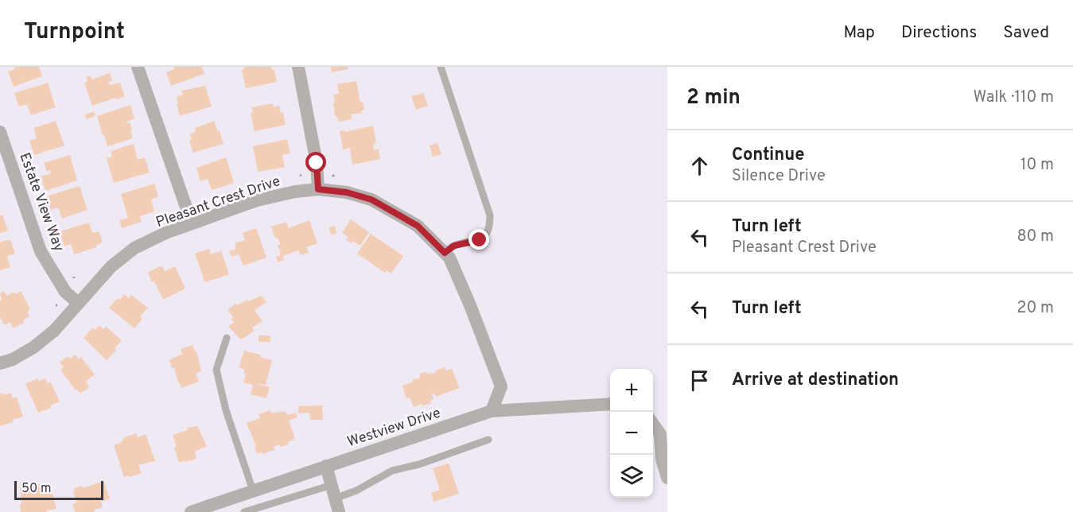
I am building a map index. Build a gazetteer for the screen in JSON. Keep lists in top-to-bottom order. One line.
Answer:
{"streets":{"street":["Pleasant Crest Drive","Estate View Way","Westview Drive"]},"crossings":[["Pleasant Crest Drive","Estate View Way"],["Pleasant Crest Drive","Westview Drive"]],"scale_bar":"50 m","page":{"header":"Turnpoint","nav":["Map","Directions","Saved"],"heading":["2 min","Walk · 110 m"],"list":[["Continue","Silence Drive","10 m"],["Turn left","Pleasant Crest Drive","80 m"],["Turn left","20 m"],"Arrive at destination"],"map_buttons":["+","−"],"scale":"50 m"}}
